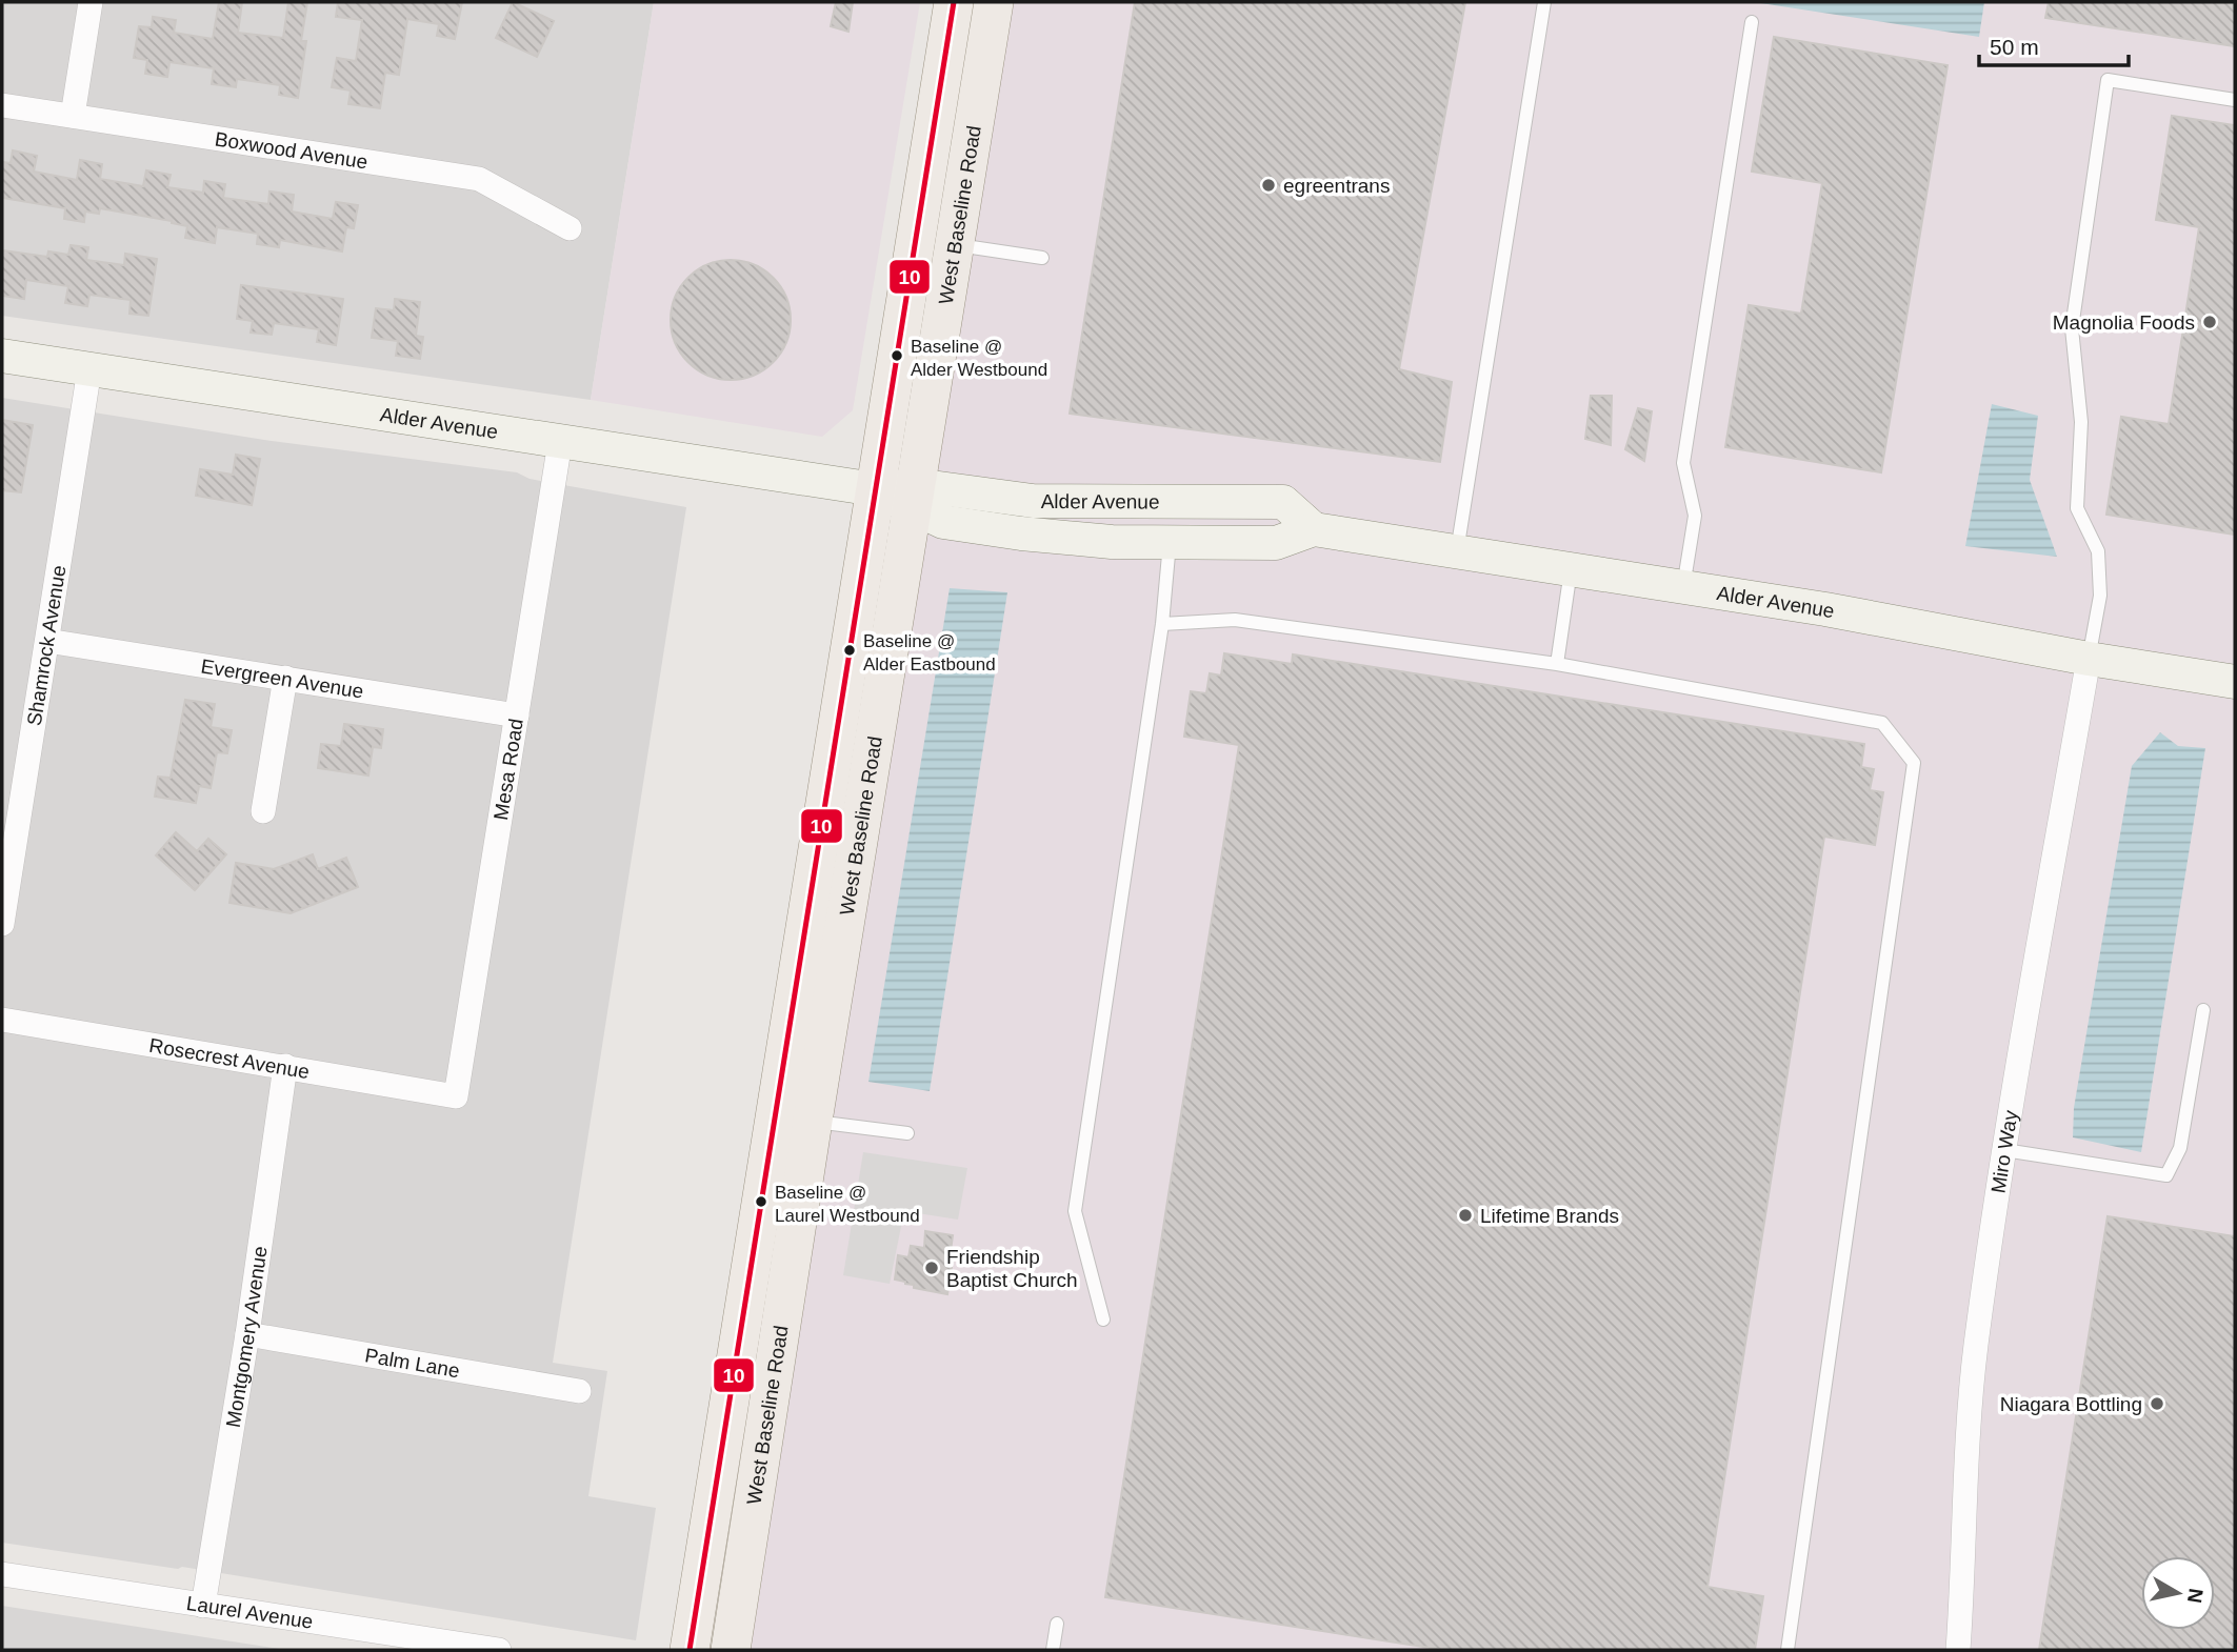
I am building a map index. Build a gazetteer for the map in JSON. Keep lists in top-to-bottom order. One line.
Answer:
{"streets":{"main road":["West Baseline Road","Alder Avenue"],"street":["Boxwood Avenue","Shamrock Avenue","Evergreen Avenue","Mesa Road","Rosecrest Avenue","Miro Way","Montgomery Avenue","Palm Lane","Laurel Avenue"]},"crossings":[["West Baseline Road","Alder Avenue"],["Alder Avenue","Shamrock Avenue"],["Alder Avenue","Mesa Road"],["Alder Avenue","Miro Way"],["Shamrock Avenue","Evergreen Avenue"],["Evergreen Avenue","Mesa Road"],["Mesa Road","Rosecrest Avenue"],["Rosecrest Avenue","Montgomery Avenue"],["Montgomery Avenue","Palm Lane"],["Montgomery Avenue","Laurel Avenue"]],"places":["egreentrans","Magnolia Foods","Baseline @ Alder Westbound","Baseline @ Alder Eastbound","Baseline @ Laurel Westbound","Lifetime Brands","Friendship Baptist Church","Niagara Bottling"],"lines":["transit line 10"],"scale_bar":"50 m","north":"right"}
